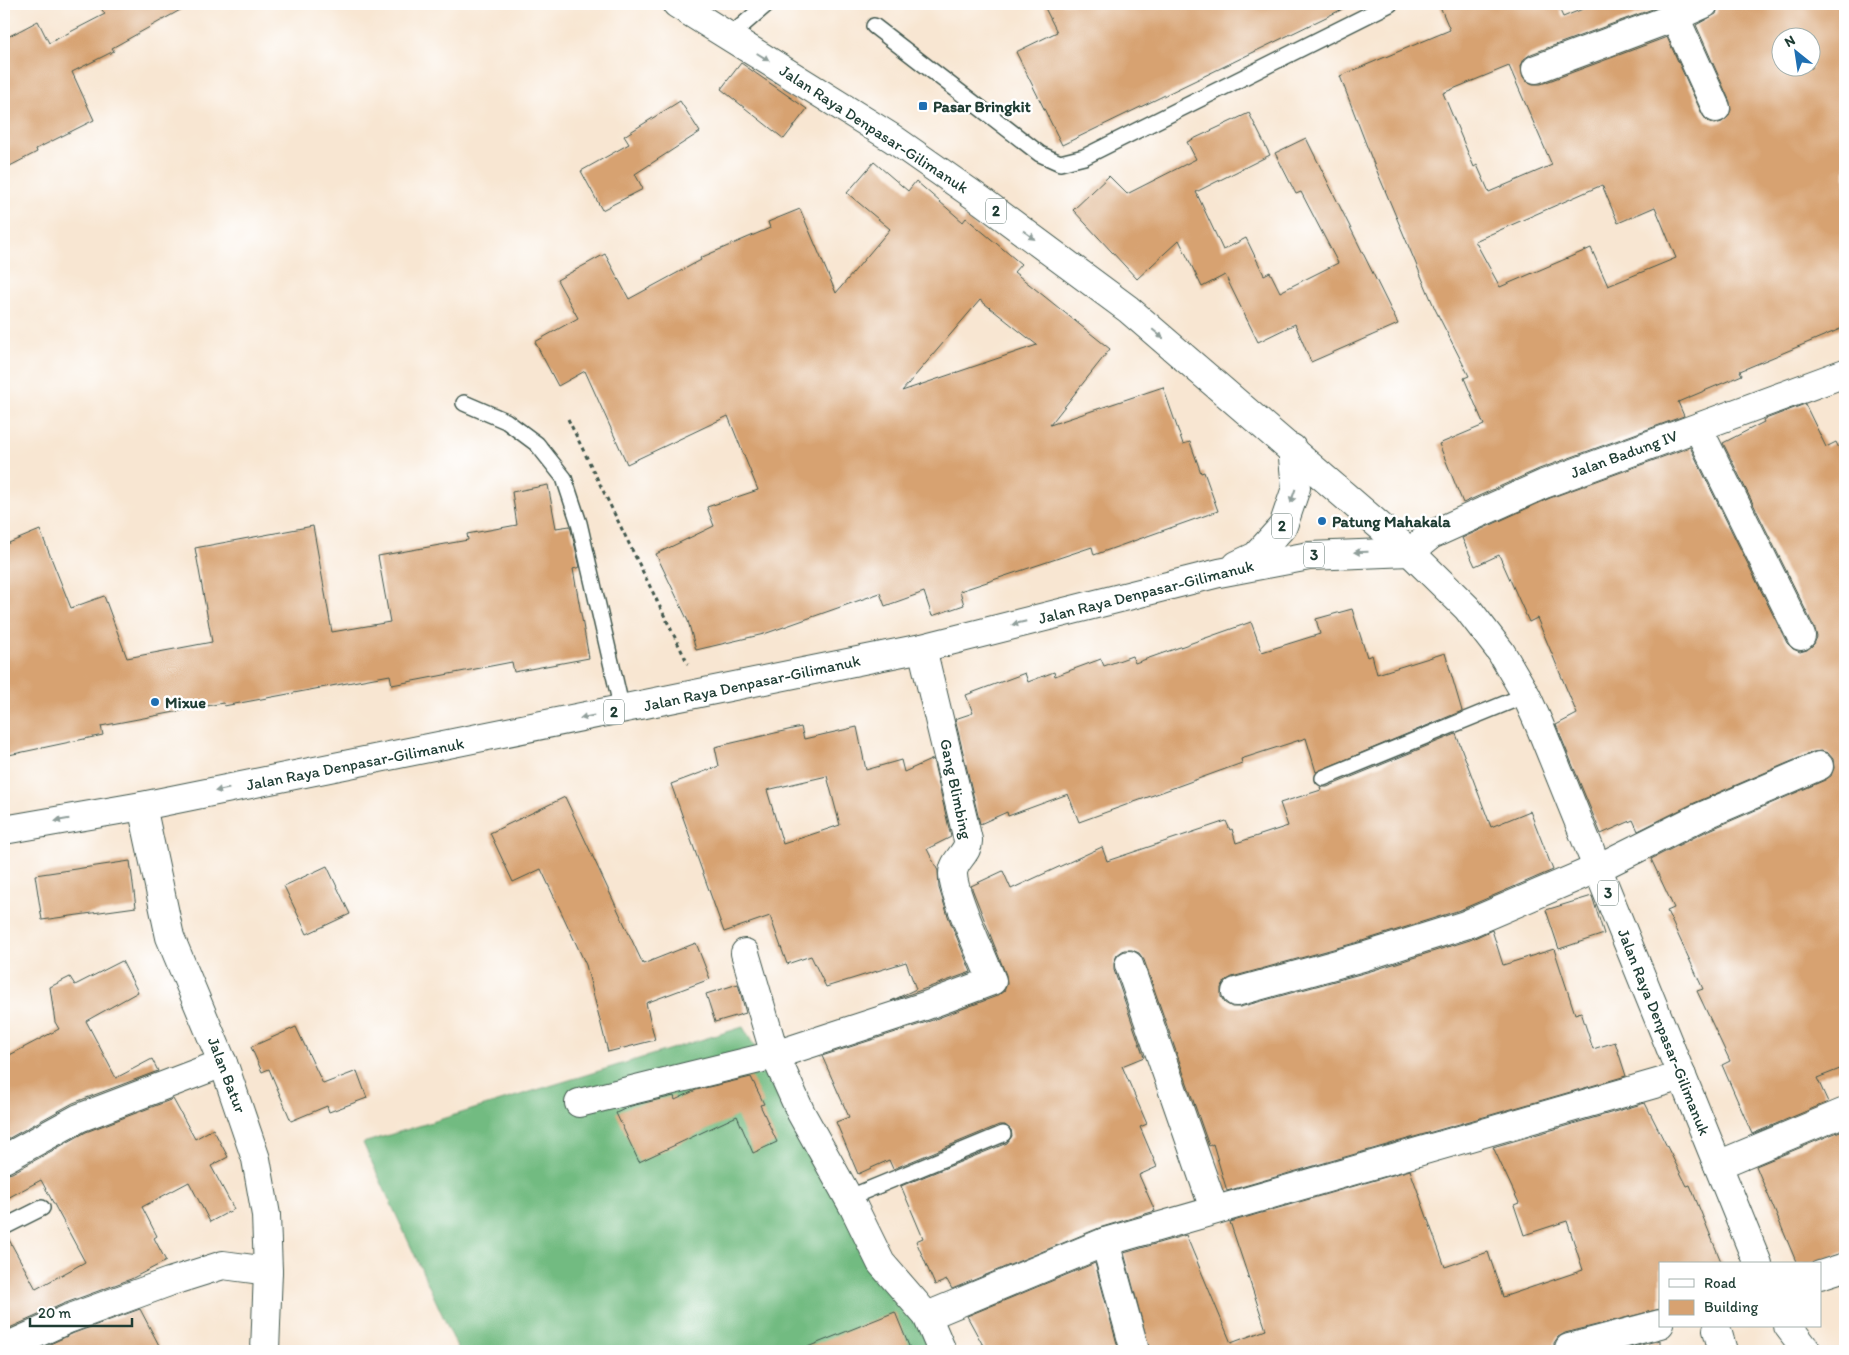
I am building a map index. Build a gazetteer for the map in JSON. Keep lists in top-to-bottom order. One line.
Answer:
{"streets":{"main road":["Jalan Raya Denpasar-Gilimanuk","2","Jalan Badung IV","3","Gang Blimbing","Jalan Batur"]},"crossings":[["Jalan Raya Denpasar-Gilimanuk","2"],["Jalan Raya Denpasar-Gilimanuk","Jalan Badung IV"],["Jalan Raya Denpasar-Gilimanuk","Gang Blimbing"],["Jalan Raya Denpasar-Gilimanuk","Jalan Batur"]],"places":{"transit":["Pasar Bringkit"],"other":["Patung Mahakala","Mixue"]},"legend":["Road","Building"],"scale_bar":"20 m","north":"top left"}
